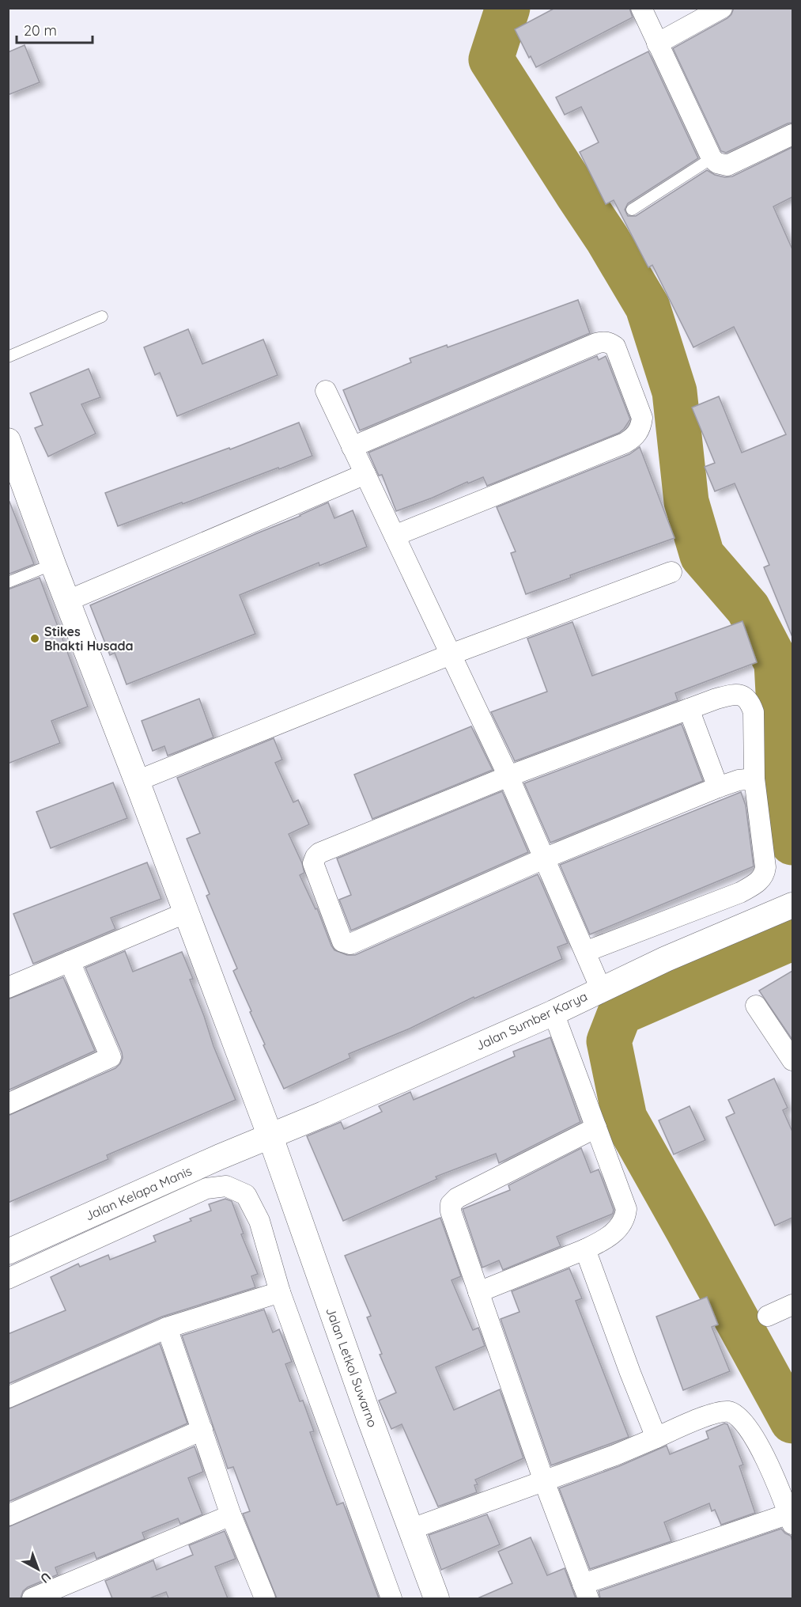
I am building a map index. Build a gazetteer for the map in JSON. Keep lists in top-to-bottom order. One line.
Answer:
{"streets":{"street":["Jalan Sumber Karya","Jalan Kelapa Manis","Jalan Letkol Suwarno"]},"crossings":[["Jalan Sumber Karya","Jalan Kelapa Manis"],["Jalan Sumber Karya","Jalan Letkol Suwarno"],["Jalan Kelapa Manis","Jalan Letkol Suwarno"]],"places":["Stikes Bhakti Husada"],"scale_bar":"20 m","north":"bottom right"}
